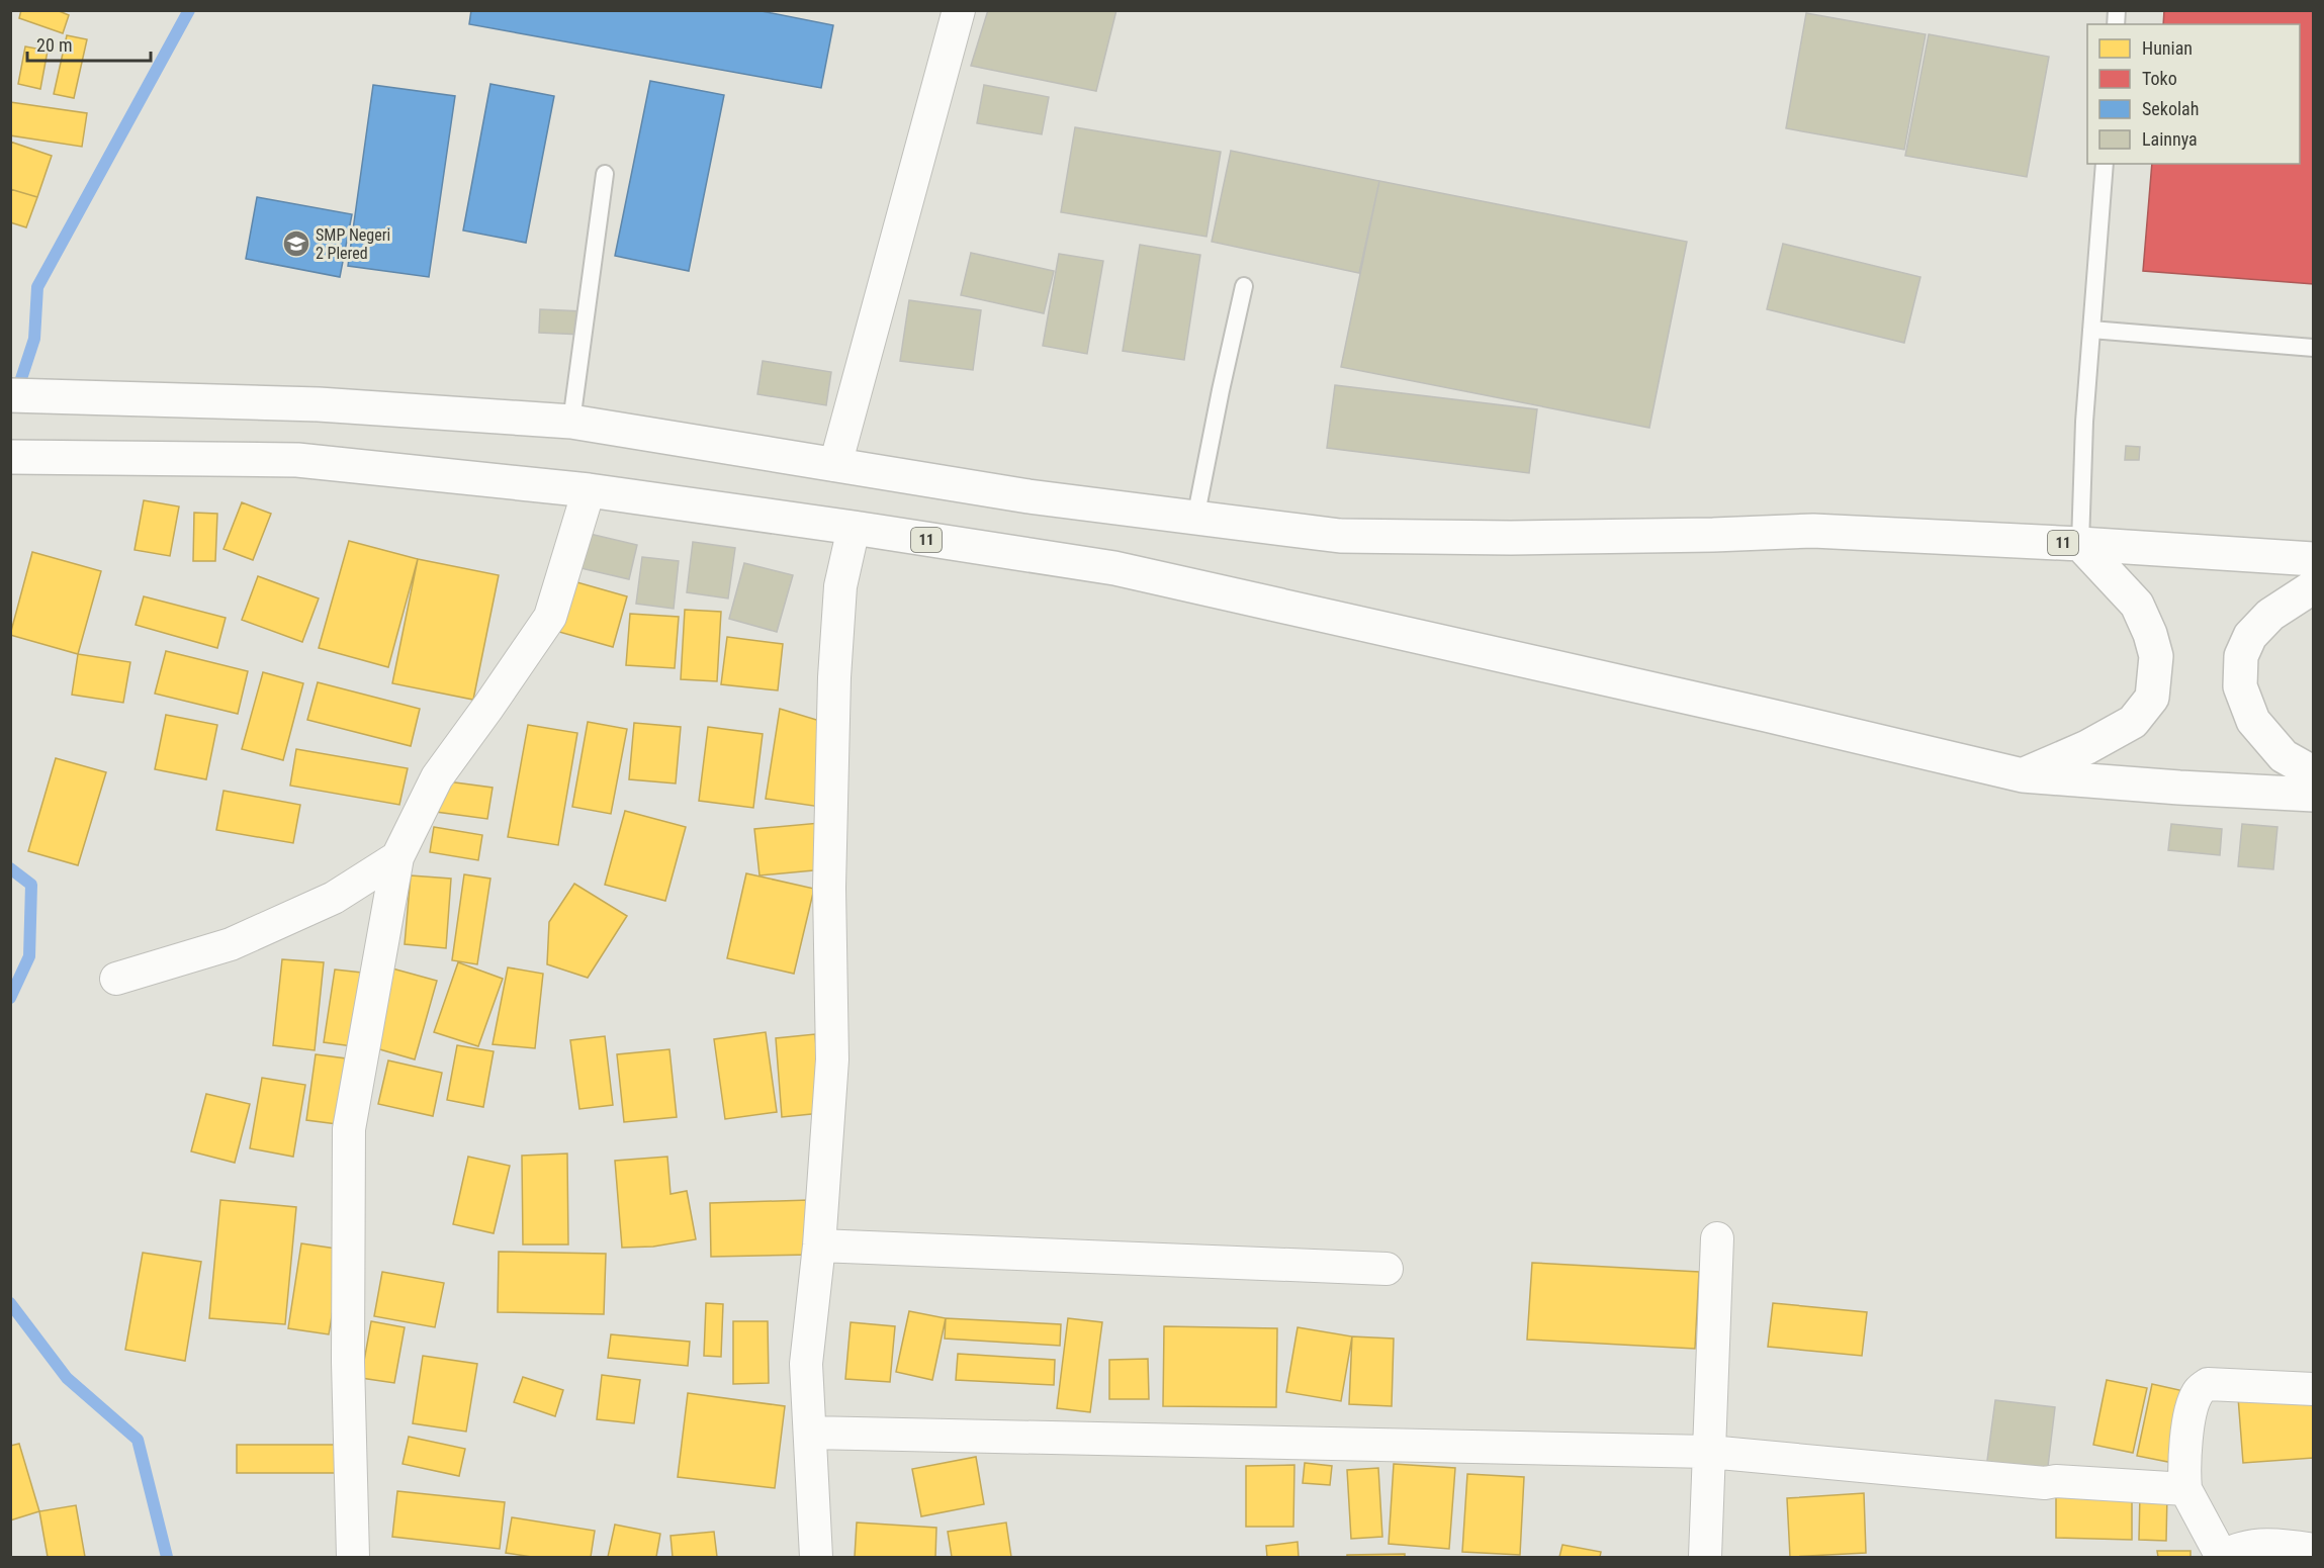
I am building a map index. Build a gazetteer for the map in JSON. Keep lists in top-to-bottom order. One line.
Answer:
{"streets":{"highway":["11"]},"places":{"school or university":["SMP Negeri 2 Plered"]},"legend":["Hunian","Toko","Sekolah","Lainnya"],"scale_bar":"20 m"}
